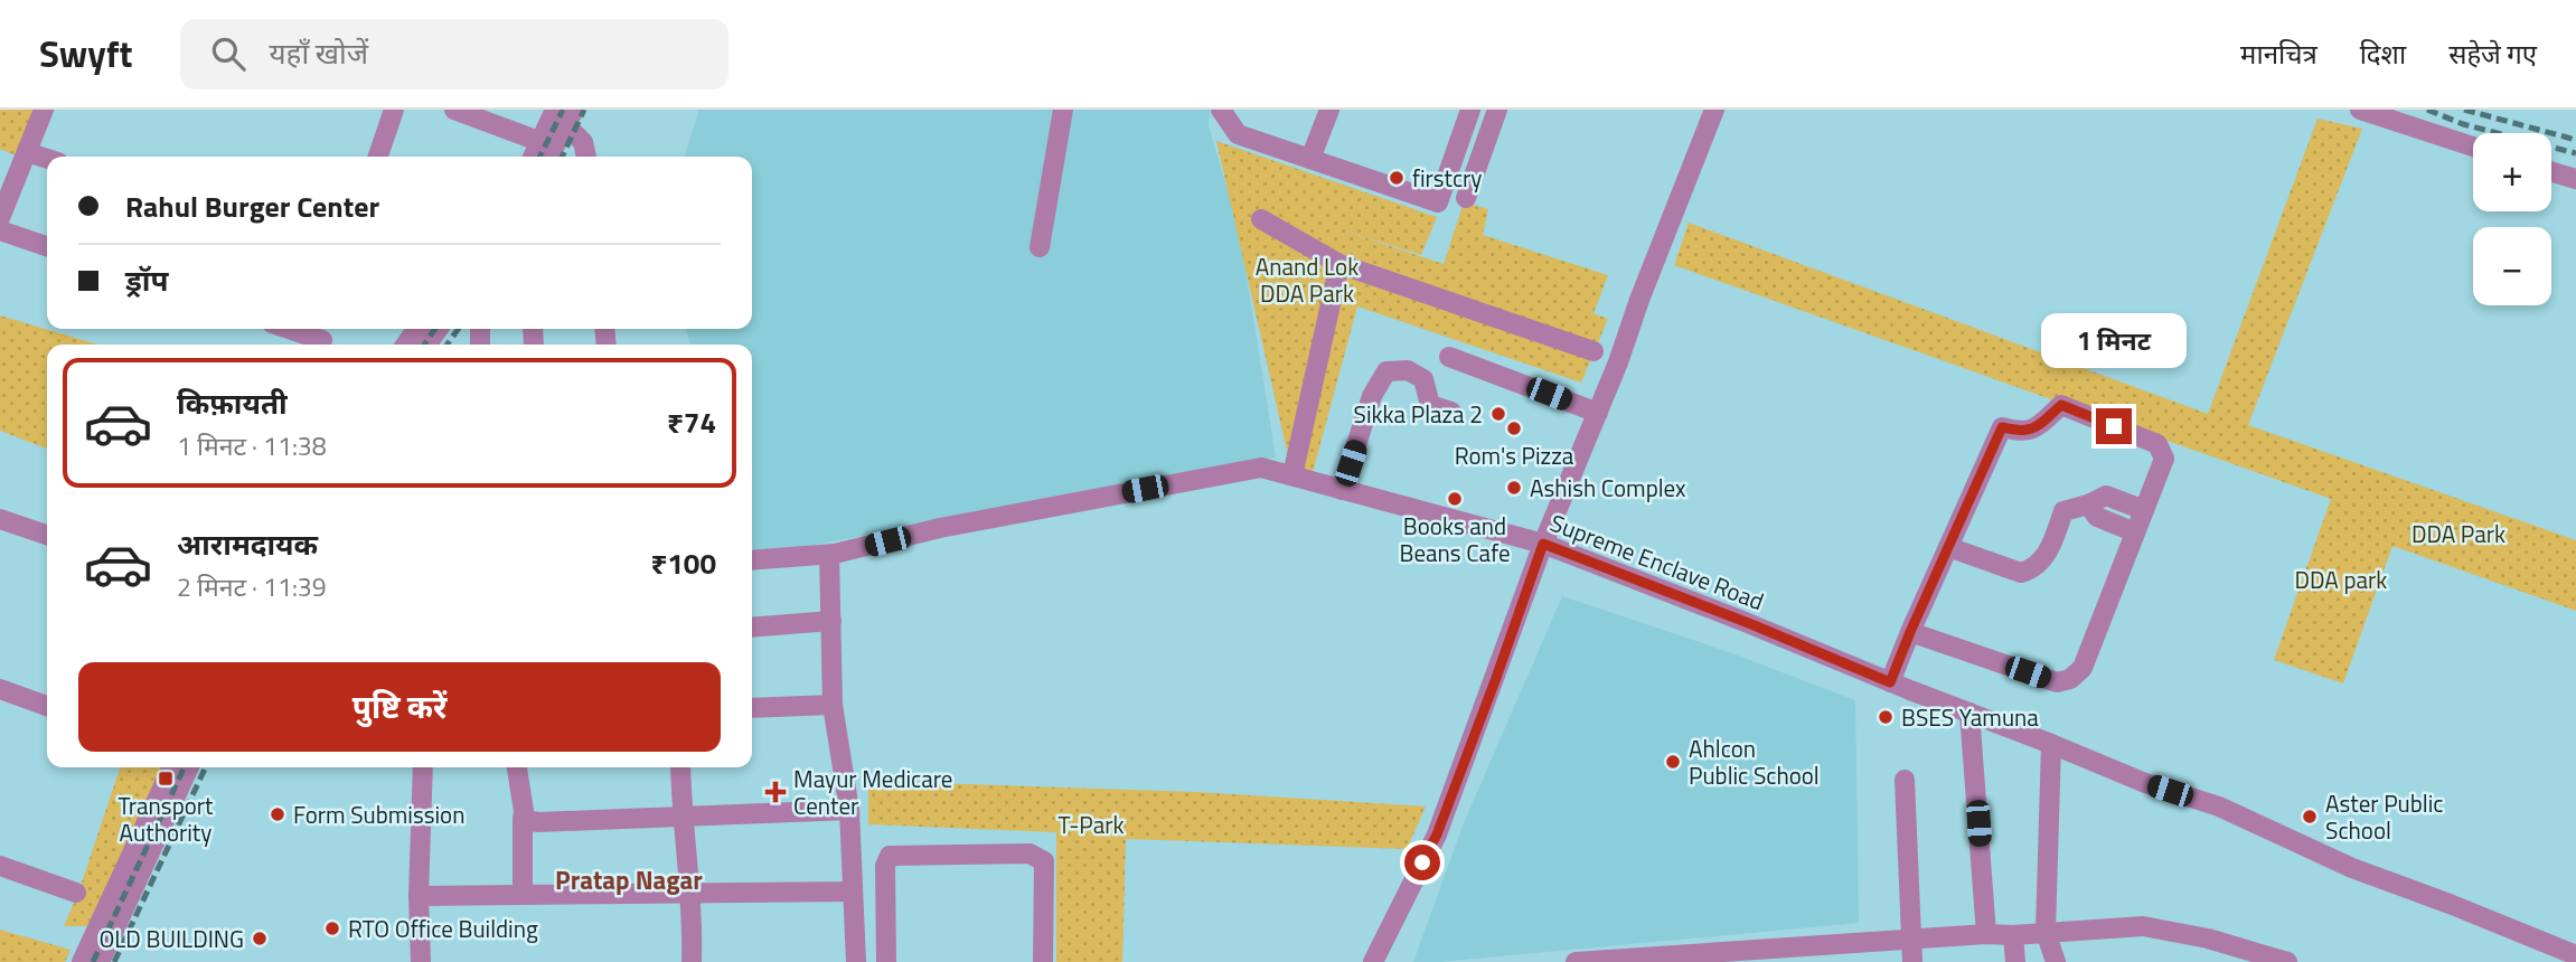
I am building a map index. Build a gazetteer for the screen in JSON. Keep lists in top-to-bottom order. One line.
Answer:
{"streets":{"street":["Supreme Enclave Road"]},"districts":["Pratap Nagar"],"parks":["Anand Lok DDA Park","DDA Park","DDA park","T-Park"],"places":{"other":["firstcry","Sikka Plaza 2","Rom's Pizza","Ashish Complex","Books and Beans Cafe","BSES Yamuna","Ahlcon Public School","Form Submission","Aster Public School","RTO Office Building","OLD BUILDING"],"transit":["Transport Authority"],"health":["Mayur Medicare Center"]},"page":{"header":"Swyft","search":"यहाँ खोजें","nav":["मानचित्र","दिशा","सहेजे गए"],"map_buttons":["+","−"],"banner":["Rahul Burger Center","ड्रॉप"],"bubble":"1 मिनट","list":[{"name":"किफ़ायती","note":"1 मिनट · 11:38","value":"₹74"},{"name":"आरामदायक","note":"2 मिनट · 11:39","value":"₹100"}],"buttons":"पुष्टि करें"}}
